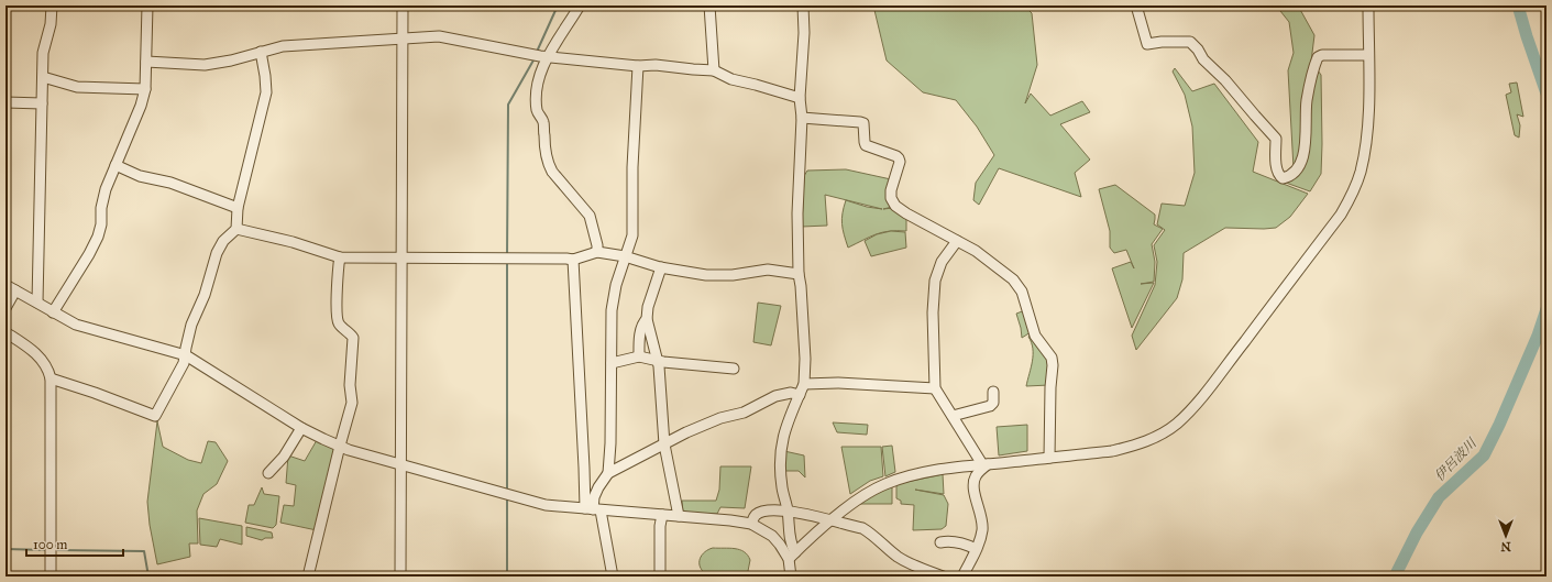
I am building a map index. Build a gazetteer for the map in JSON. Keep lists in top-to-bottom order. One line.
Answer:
{"water":["伊呂波川"],"scale_bar":"100 m","north":"bottom"}
